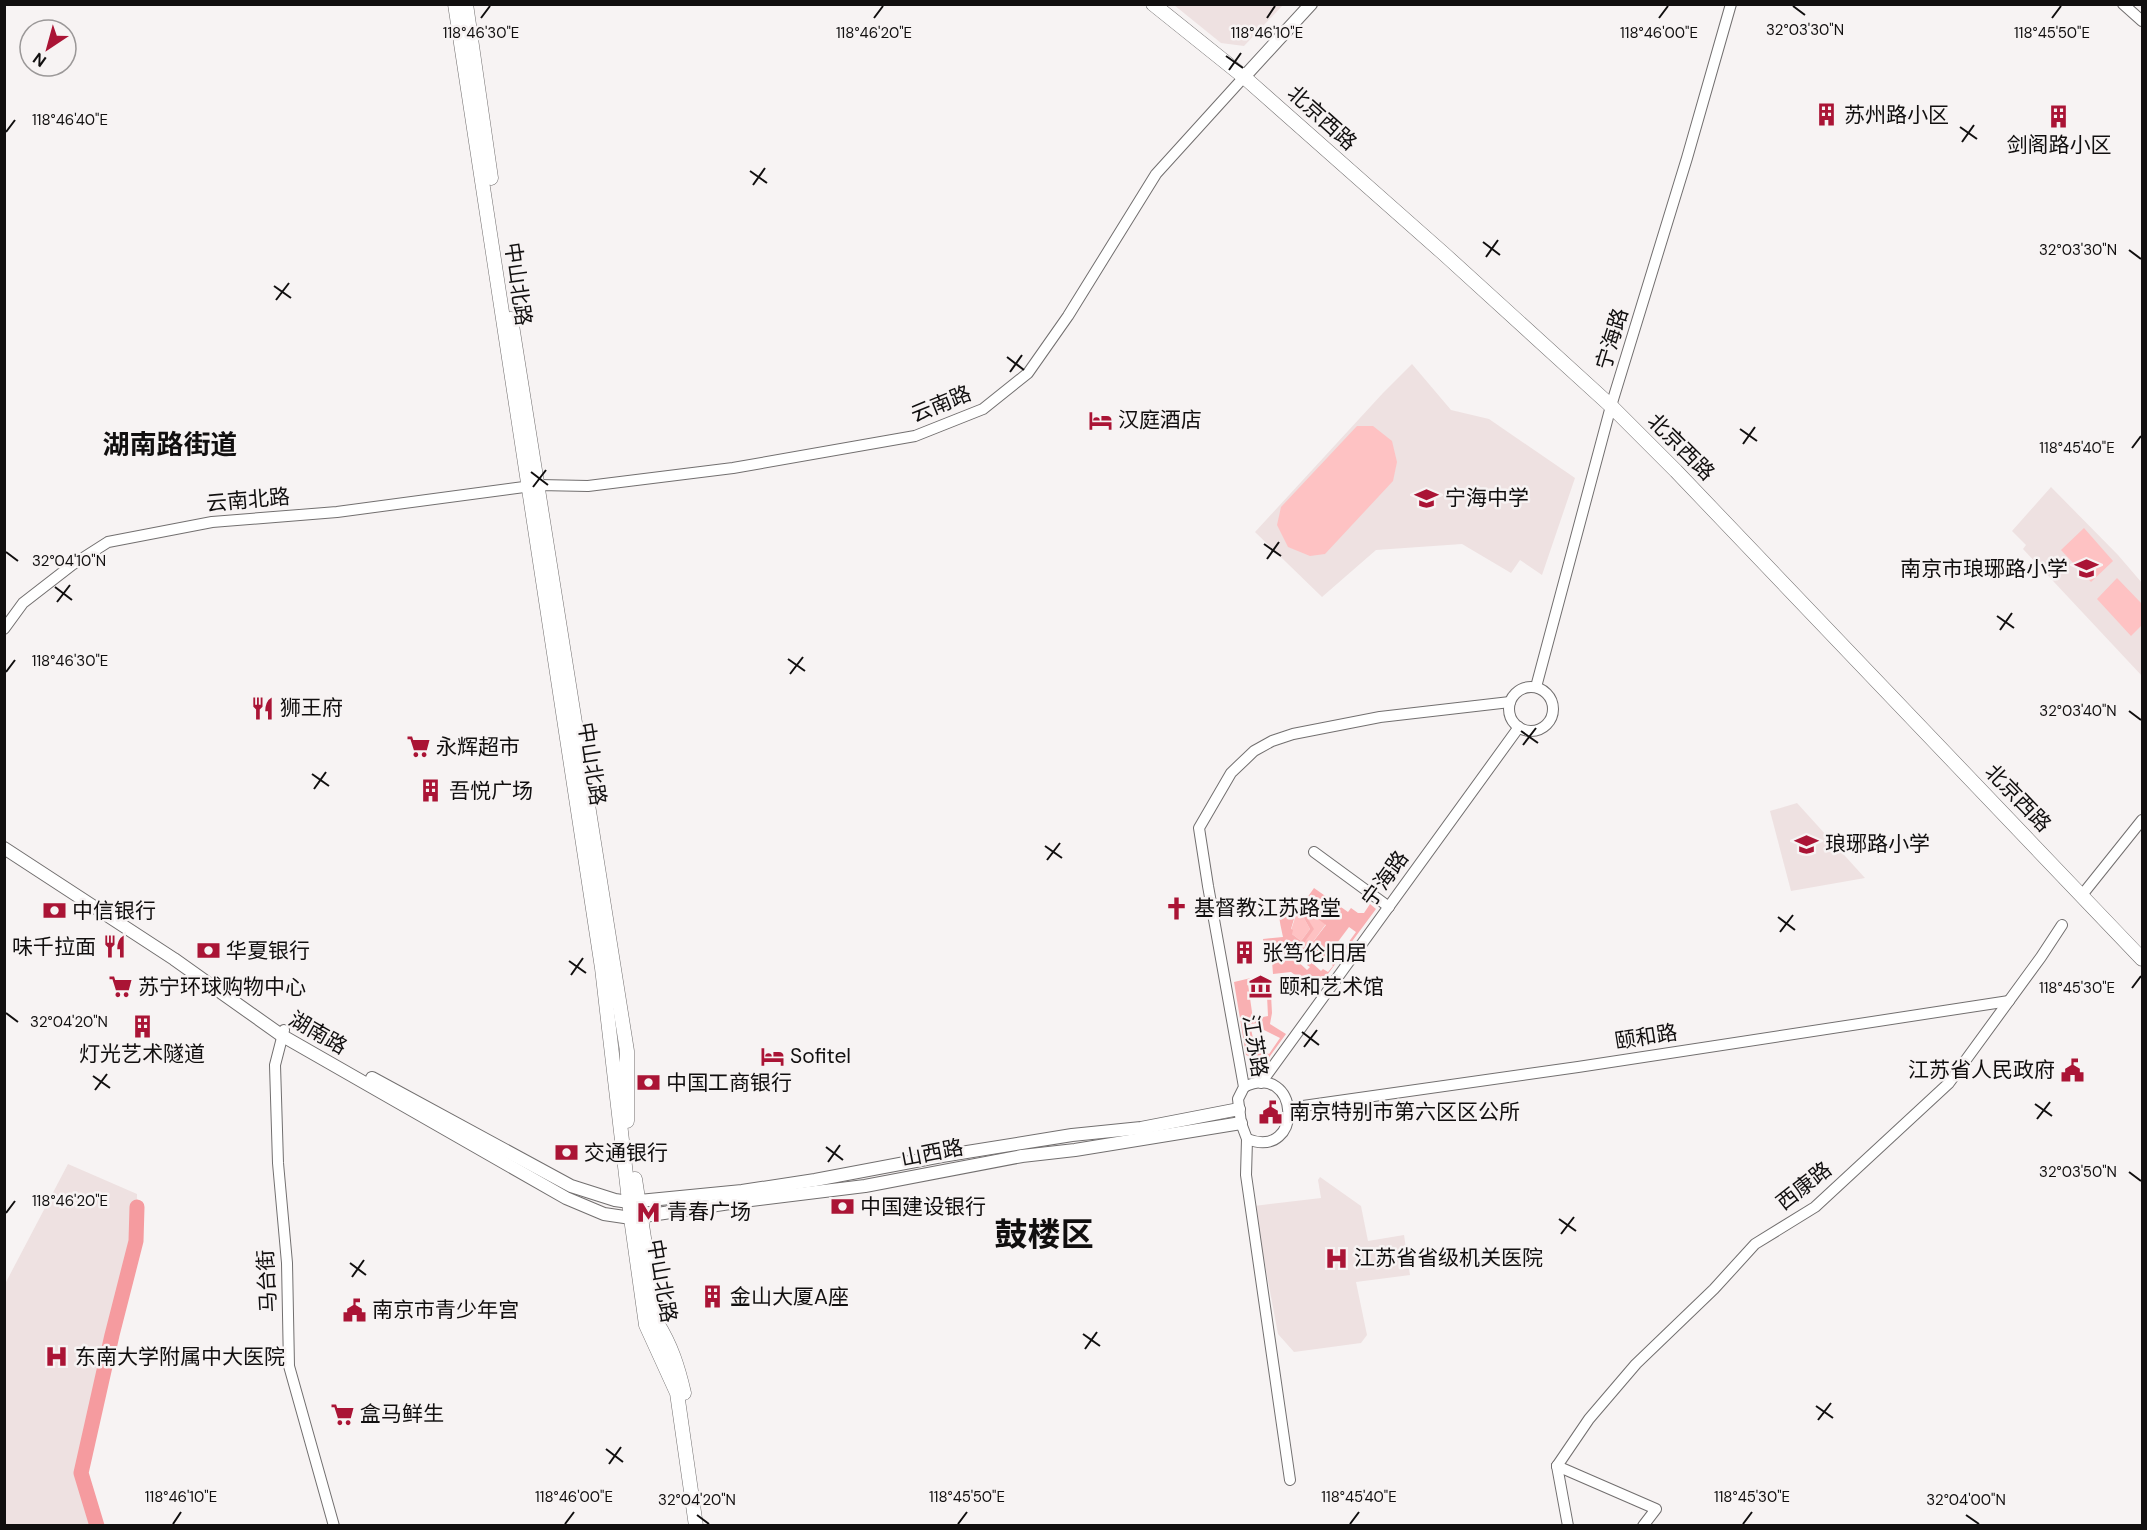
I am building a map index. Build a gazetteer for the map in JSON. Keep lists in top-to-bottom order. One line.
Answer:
{"streets":{"main road":["北京西路","中山北路","湖南路","山西路"],"street":["宁海路","云南路","云南北路","颐和路","江苏路","西康路","马台街"]},"crossings":[["北京西路","宁海路"],["北京西路","云南路"],["中山北路","云南路"],["中山北路","云南北路"],["中山北路","湖南路"],["中山北路","山西路"],["宁海路","颐和路"],["宁海路","江苏路"],["宁海路","山西路"],["云南路","云南北路"],["湖南路","山西路"],["湖南路","马台街"],["颐和路","江苏路"],["颐和路","山西路"],["颐和路","西康路"],["江苏路","山西路"]],"districts":["湖南路街道","鼓楼区"],"places":{"building":["苏州路小区","剑阁路小区","吾悦广场","张笃伦旧居","灯光艺术隧道","金山大厦A座"],"hotel":["汉庭酒店","Sofitel"],"school or university":["宁海中学","南京市琅琊路小学","琅琊路小学"],"restaurant":["狮王府","味千拉面"],"supermarket":["永辉超市","苏宁环球购物中心","盒马鲜生"],"church":["基督教江苏路堂"],"bank":["中信银行","华夏银行","中国工商银行","交通银行","中国建设银行"],"museum":["颐和艺术馆"],"public building":["江苏省人民政府","南京特别市第六区区公所","南京市青少年宫"],"metro station":["青春广场"],"hospital":["江苏省省级机关医院","东南大学附属中大医院"]},"north":"bottom left","coordinates":["32°03'30\"N","118°46'20\"E","118°46'30\"E","118°46'10\"E","118°46'00\"E","118°45'50\"E","118°46'40\"E","118°45'40\"E","32°04'10\"N","32°03'40\"N","118°45'30\"E","32°04'20\"N","32°03'50\"N","32°04'00\"N"]}
